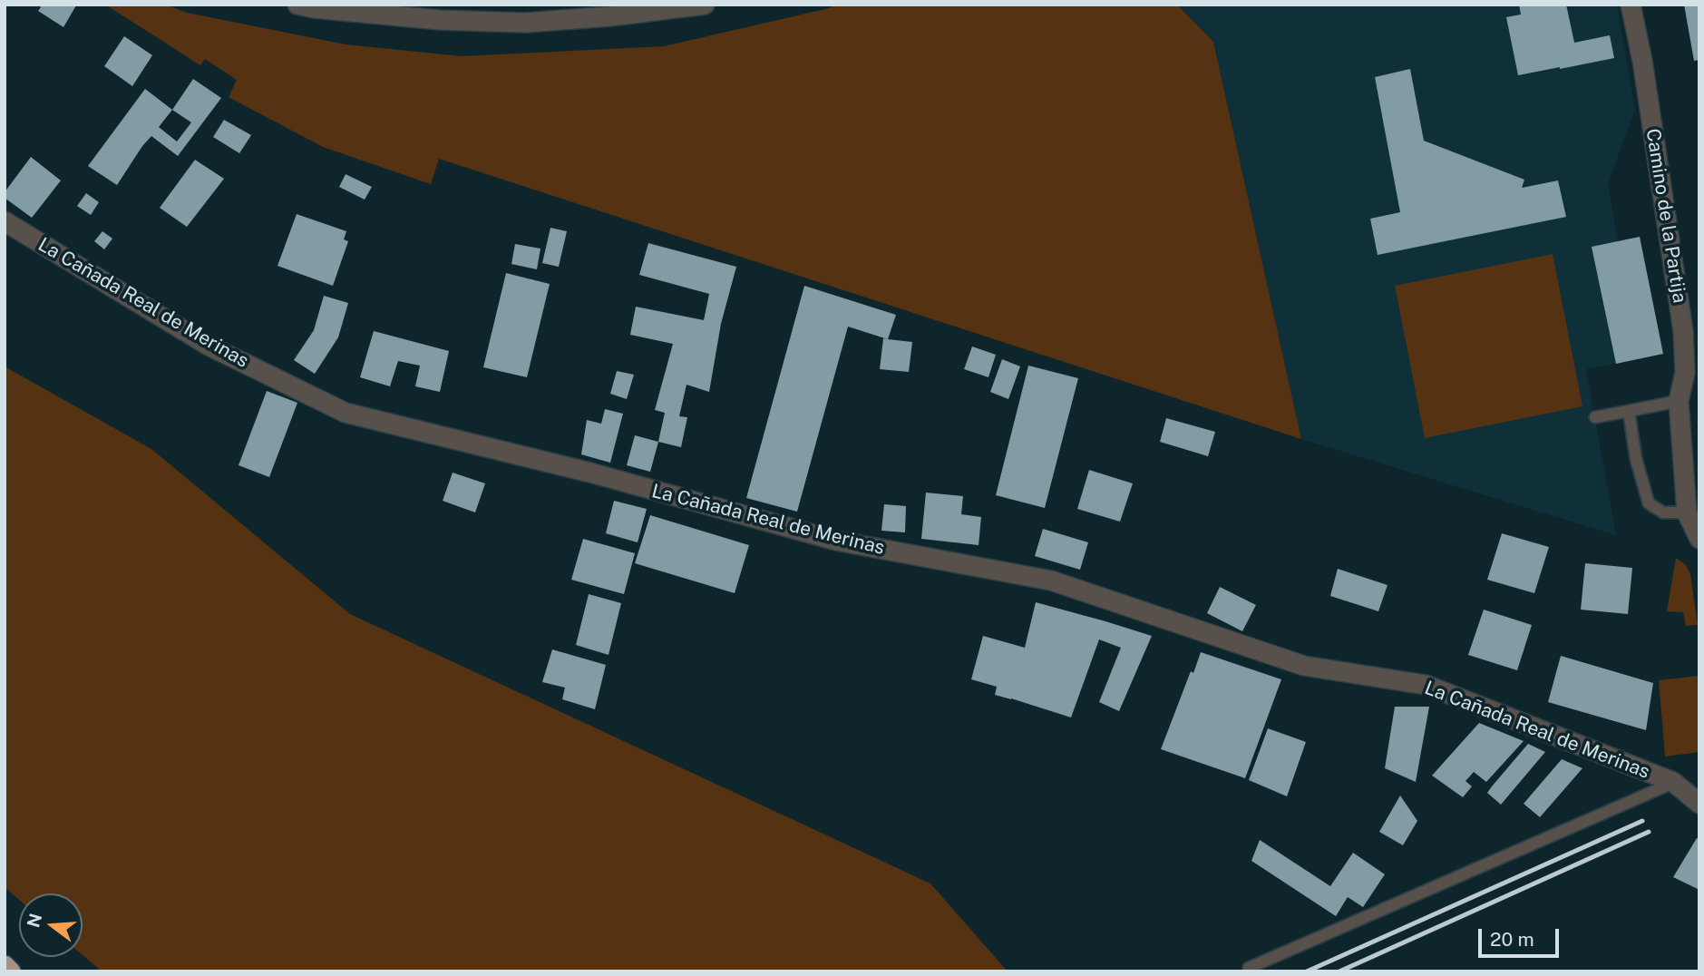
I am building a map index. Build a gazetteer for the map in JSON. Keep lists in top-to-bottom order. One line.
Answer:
{"streets":{"street":["Camino de la Partija","La Cañada Real de Merinas"]},"scale_bar":"20 m","north":"left"}
